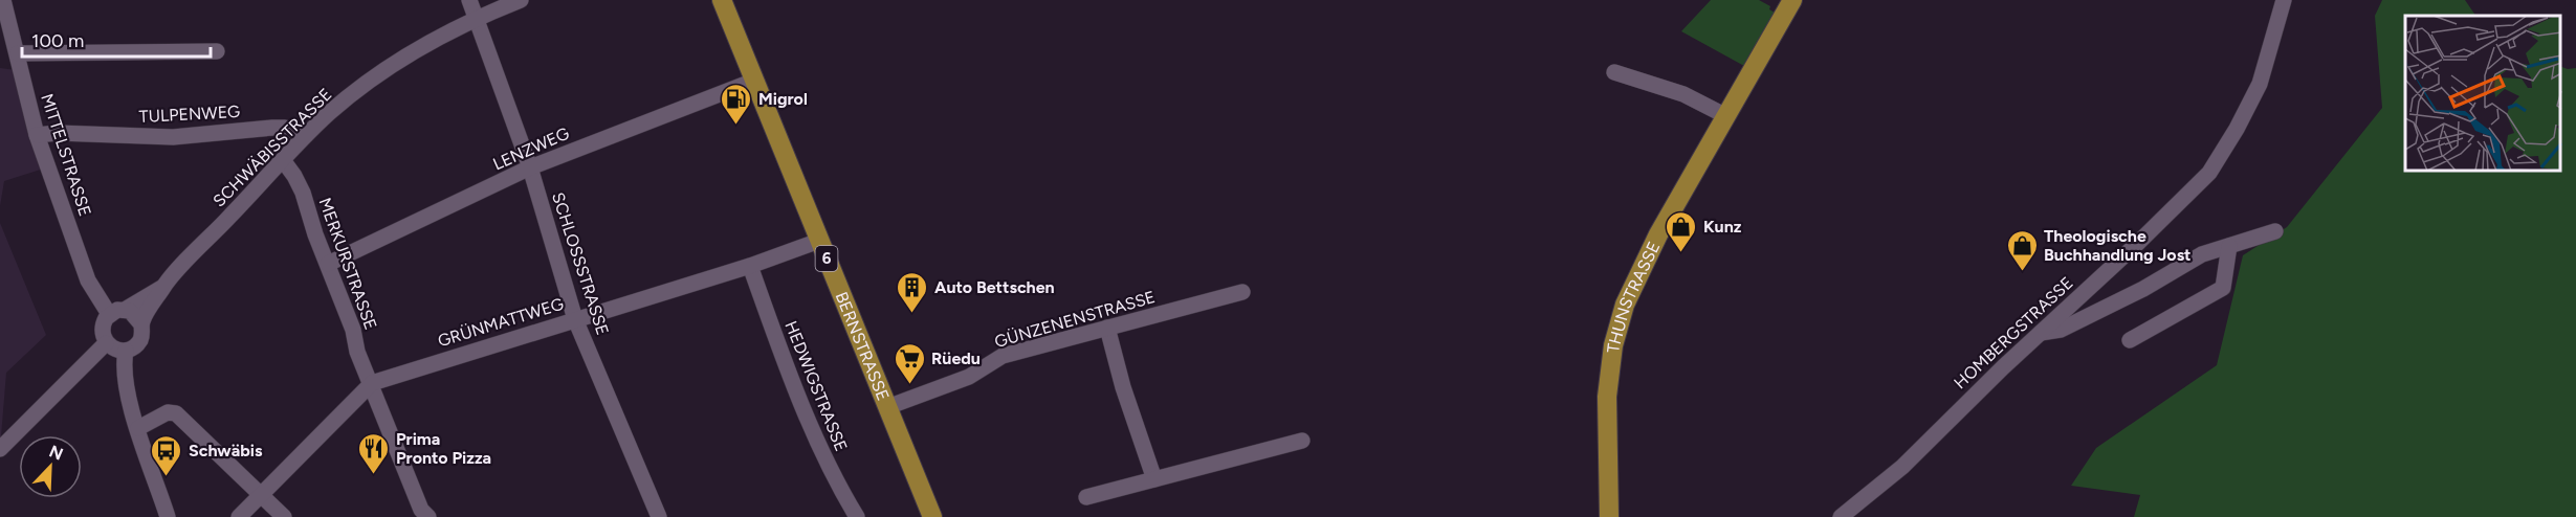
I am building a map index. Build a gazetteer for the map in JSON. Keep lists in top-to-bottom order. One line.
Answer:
{"streets":{"main road":["6","THUNSTRASSE","BERNSTRASSE"],"street":["TULPENWEG","SCHWÄBISSTRASSE","LENZWEG","MITTELSTRASSE","MERKURSTRASSE","SCHLOSSSTRASSE","GÜNZENENSTRASSE","GRÜNMATTWEG","HOMBERGSTRASSE","HEDWIGSTRASSE"]},"crossings":[["TULPENWEG","SCHWÄBISSTRASSE"],["TULPENWEG","MITTELSTRASSE"],["SCHWÄBISSTRASSE","MITTELSTRASSE"],["SCHWÄBISSTRASSE","MERKURSTRASSE"],["SCHWÄBISSTRASSE","SCHLOSSSTRASSE"],["LENZWEG","MERKURSTRASSE"],["LENZWEG","SCHLOSSSTRASSE"],["LENZWEG","BERNSTRASSE"],["MERKURSTRASSE","GRÜNMATTWEG"],["SCHLOSSSTRASSE","GRÜNMATTWEG"],["GÜNZENENSTRASSE","BERNSTRASSE"],["GRÜNMATTWEG","BERNSTRASSE"],["GRÜNMATTWEG","HEDWIGSTRASSE"]],"places":{"fuel station":["Migrol"],"shop":["Kunz","Theologische Buchhandlung Jost"],"building":["Auto Bettschen"],"supermarket":["Rüedu"],"restaurant":["Prima Pronto Pizza"],"bus stop":["Schwäbis"]},"scale_bar":"100 m","north":"top right"}
